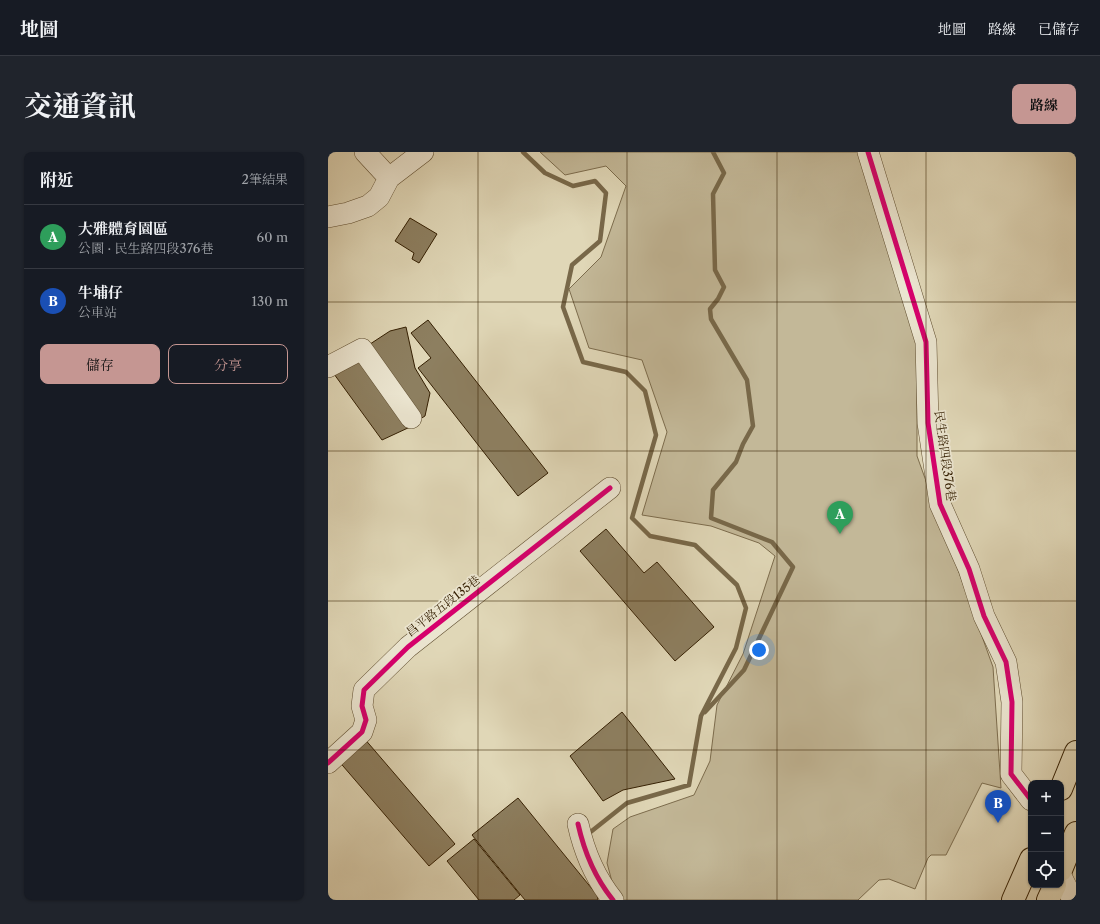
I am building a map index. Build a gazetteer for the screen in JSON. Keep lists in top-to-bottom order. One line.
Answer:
{"streets":{"street":["民生路四段376巷","昌平路五段135巷"]},"page":{"header":"地圖","nav":["地圖","路線","已儲存"],"title":"交通資訊","buttons":["路線",["儲存","分享"]],"heading":["附近","2筆結果"],"list":[{"mark":"A","name":"大雅體育園區","note":"公園 · 民生路四段376巷","value":"60 m"},{"mark":"B","name":"牛埔仔","note":"公車站","value":"130 m"}],"pins":["A","B"],"map_buttons":["+","−"]}}
